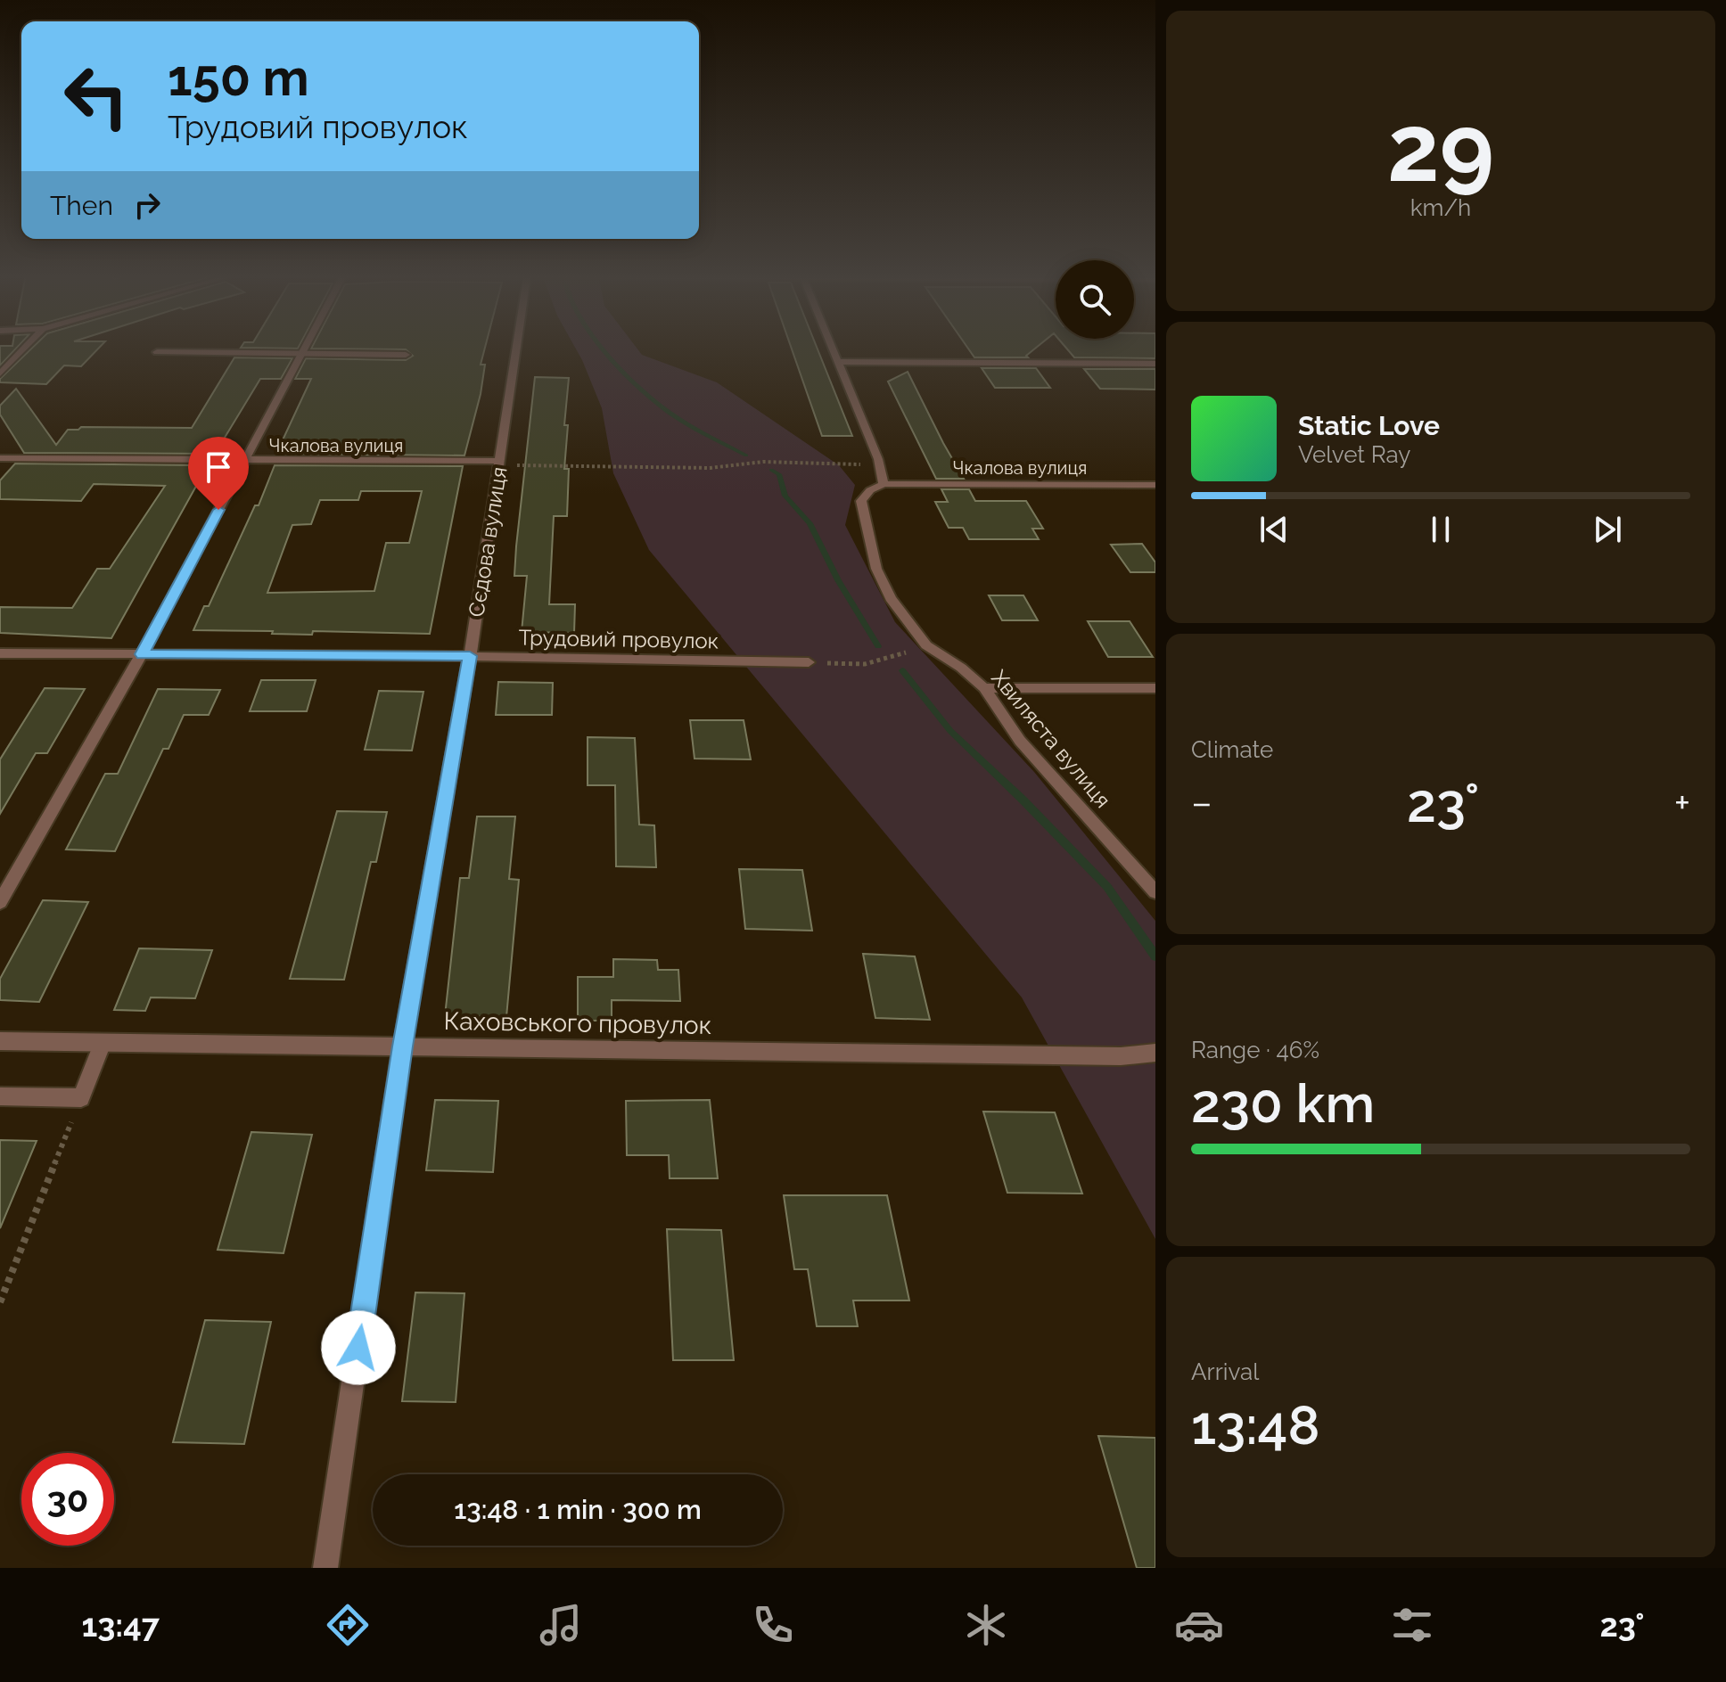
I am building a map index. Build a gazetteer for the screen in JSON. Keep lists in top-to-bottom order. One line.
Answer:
{"streets":{"street":["Чкалова вулиця","Сєдова вулиця","Трудовий провулок","Хвиляста вулиця","Каховського провулок"]},"crossings":[["Чкалова вулиця","Сєдова вулиця"],["Чкалова вулиця","Хвиляста вулиця"],["Сєдова вулиця","Трудовий провулок"],["Сєдова вулиця","Каховського провулок"]],"page":{"tile":[["29","km/h"],"Climate",["Range · 46%","230 km"],["Arrival","13:48"]],"turn":["150 m","Трудовий провулок"],"then":"Then","song":["Static Love","Velvet Ray"],"heat":["−","23°","+"],"limit":"30","trip":"13:48 · 1 min · 300 m","tabs":["13:47","23°"]}}
